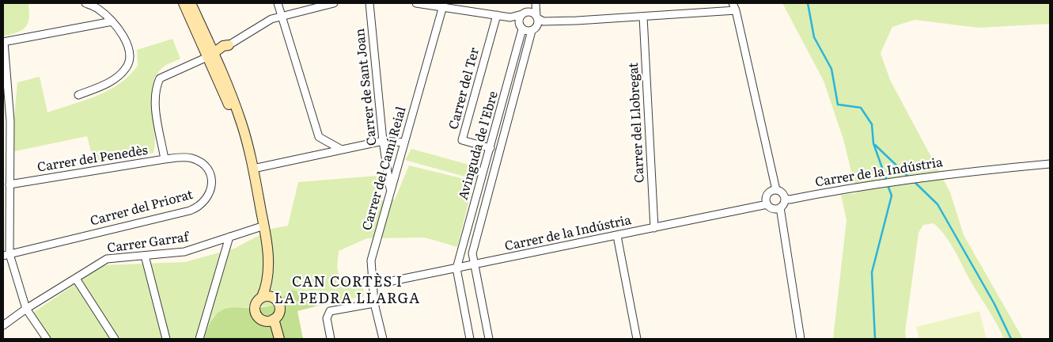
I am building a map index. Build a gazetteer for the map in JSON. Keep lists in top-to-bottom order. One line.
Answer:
{"streets":{"street":["Carrer de Sant Joan","Carrer del Ter","Carrer del Llobregat","Avinguda de l'Ebre","Carrer del Penedès","Carrer del Camí Reial","Carrer de la Indústria","Carrer del Priorat","Carrer Garraf"]},"crossings":[["Carrer de Sant Joan","Carrer del Camí Reial"],["Carrer del Ter","Avinguda de l'Ebre"],["Carrer del Llobregat","Carrer de la Indústria"],["Avinguda de l'Ebre","Carrer de la Indústria"],["Carrer del Penedès","Carrer del Priorat"],["Carrer del Camí Reial","Carrer de la Indústria"]],"districts":["CAN CORTÈS I LA PEDRA LLARGA"]}
